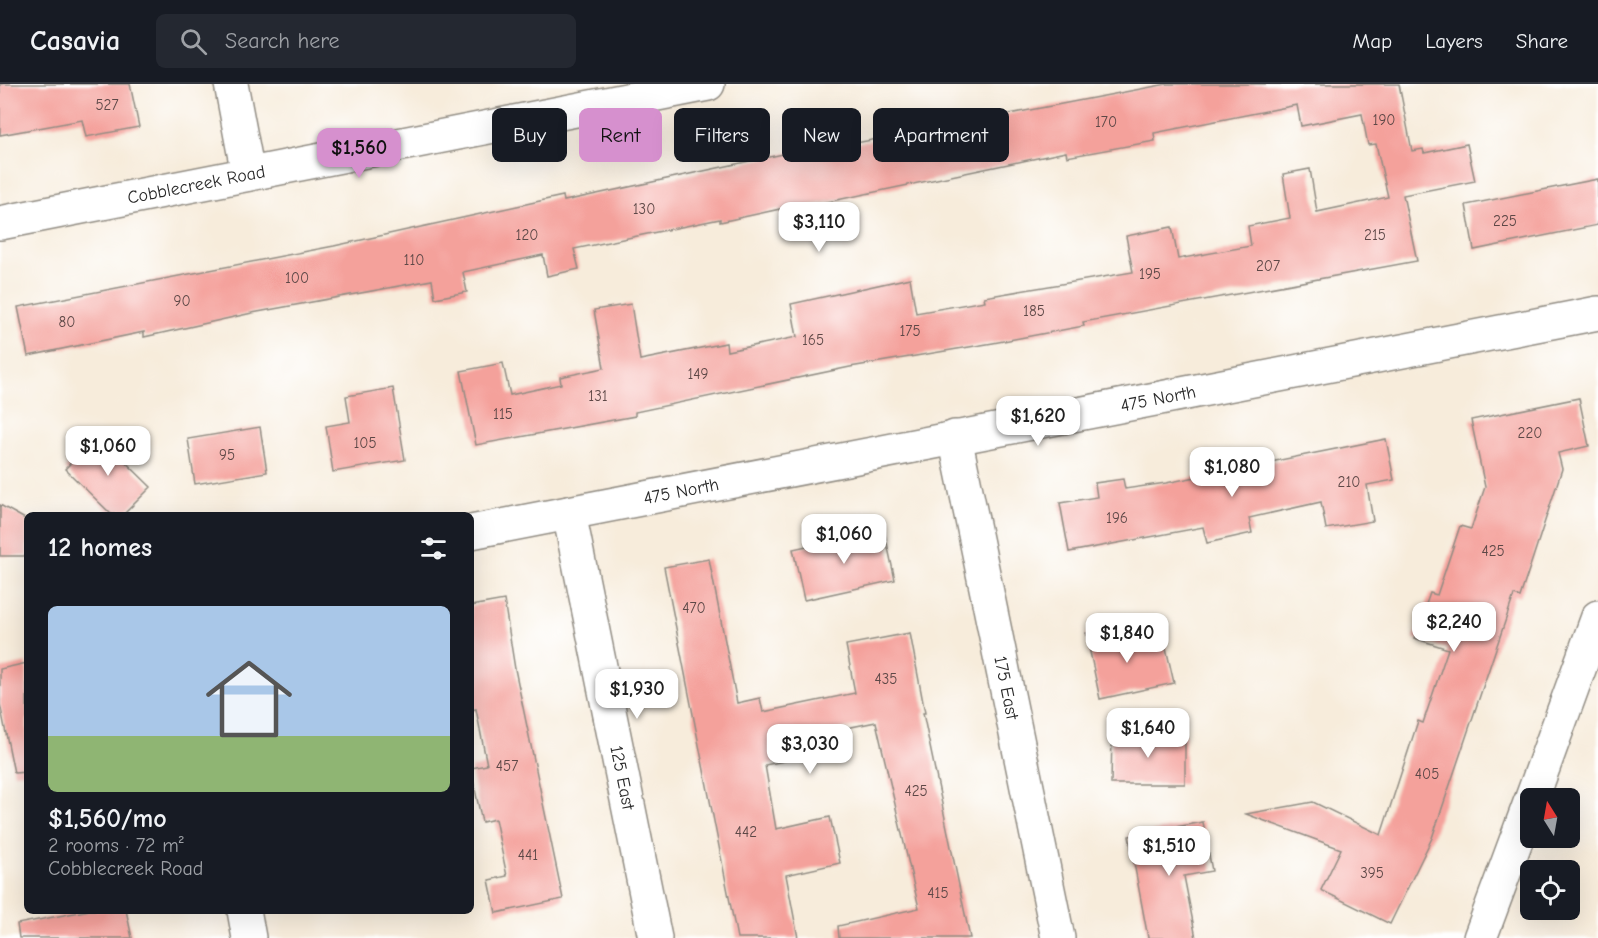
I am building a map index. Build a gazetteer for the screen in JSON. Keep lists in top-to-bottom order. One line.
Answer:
{"streets":{"street":["Cobblecreek Road","475 North","175 East","125 East"]},"crossings":[["475 North","175 East"],["475 North","125 East"]],"house_numbers":["527","190","170","130","225","120","215","110","207","195","100","90","185","80","175","165","149","131","115","220","105","95","210","196","425","470","435","457","405","425","442","441","395","415"],"north":"top","page":{"header":"Casavia","search":"Search here","nav":["Map","Layers","Share"],"chip":["Buy","Rent","Filters","New","Apartment"],"price":["$1,560","$3,110","$1,620","$1,060","$1,080","$1,060","$2,240","$1,840","$1,930","$1,640","$3,030","$1,510"],"heading":"12 homes","list":[{"name":"$1,560/mo","note":"2 rooms · 72 m² · Cobblecreek Road"}]}}
